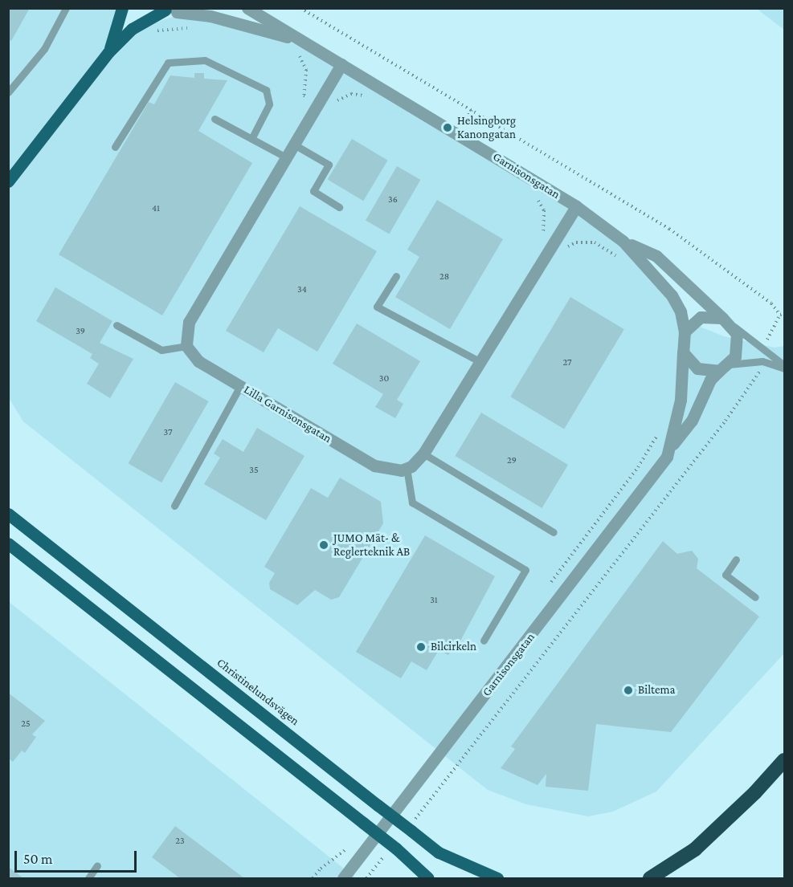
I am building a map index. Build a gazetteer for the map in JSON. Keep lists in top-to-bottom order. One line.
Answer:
{"streets":{"main road":["Christinelundsvägen"],"street":["Garnisonsgatan","Lilla Garnisonsgatan"]},"places":["Helsingborg Kanongatan","JUMO Mät- & Reglerteknik AB","Bilcirkeln","Biltema"],"house_numbers":["36","41","28","34","39","27","30","37","29","35","31","25","23"],"scale_bar":"50 m"}
